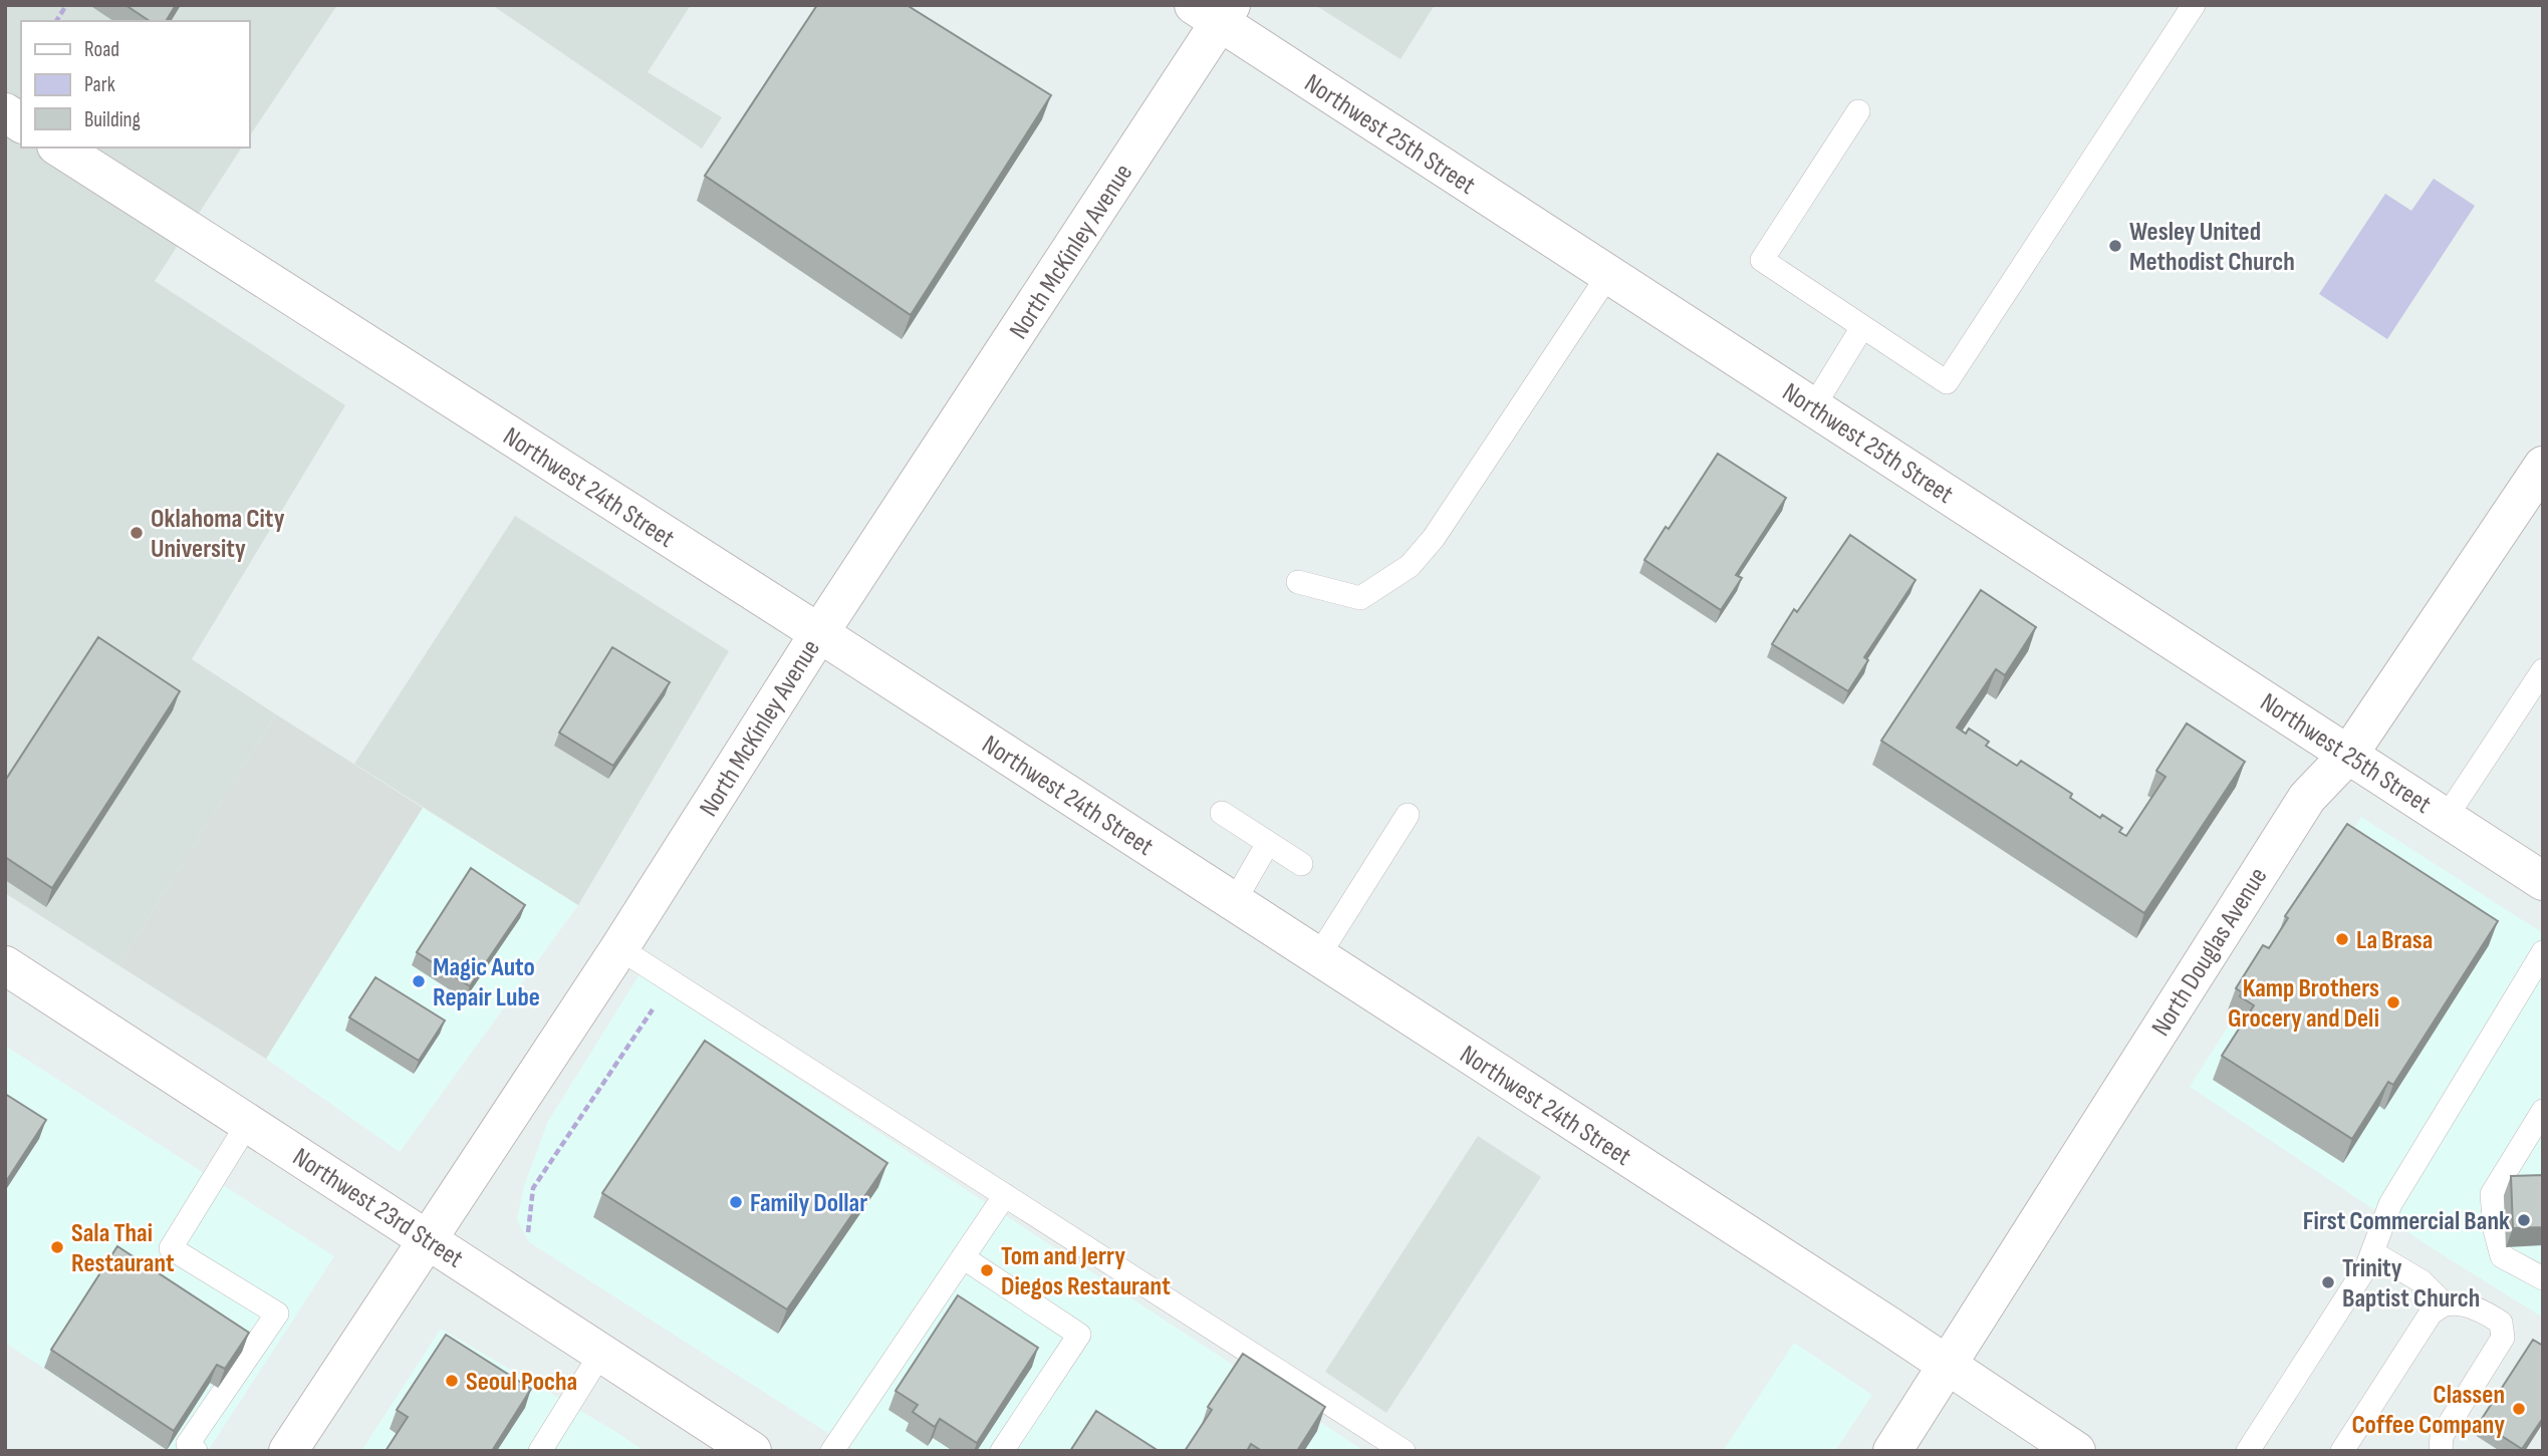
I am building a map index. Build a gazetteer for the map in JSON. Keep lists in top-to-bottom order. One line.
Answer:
{"streets":{"street":["Northwest 25th Street","North McKinley Avenue","Northwest 24th Street","North Douglas Avenue","Northwest 23rd Street"]},"crossings":[["Northwest 25th Street","North McKinley Avenue"],["Northwest 25th Street","North Douglas Avenue"],["North McKinley Avenue","Northwest 24th Street"],["North McKinley Avenue","Northwest 23rd Street"],["Northwest 24th Street","North Douglas Avenue"]],"places":["Wesley United Methodist Church","Oklahoma City University","La Brasa","Magic Auto Repair Lube","Kamp Brothers Grocery and Deli","Family Dollar","First Commercial Bank","Sala Thai Restaurant","Tom and Jerry Diegos Restaurant","Trinity Baptist Church","Seoul Pocha","Classen Coffee Company"],"legend":["Road","Park","Building"]}
